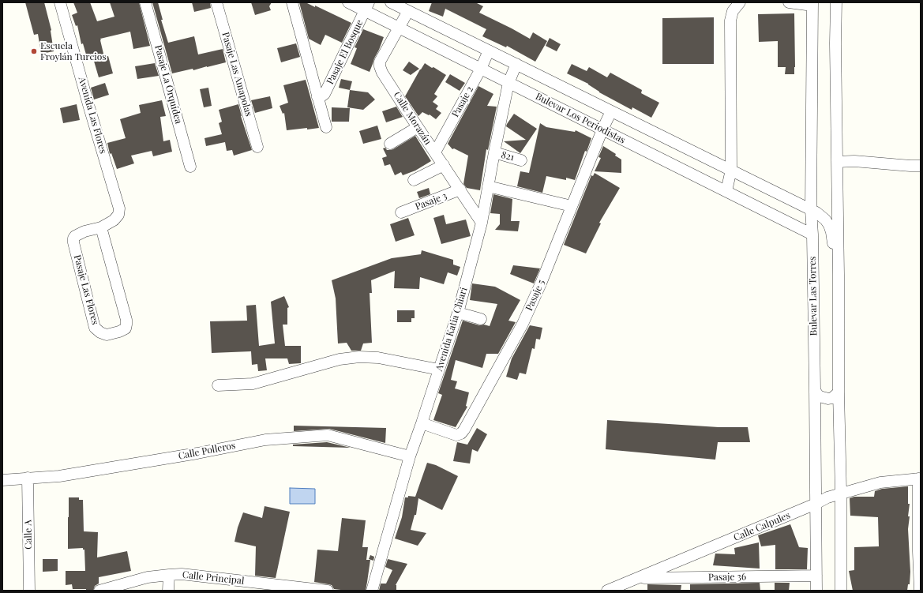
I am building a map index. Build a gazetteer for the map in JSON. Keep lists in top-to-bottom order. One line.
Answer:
{"streets":{"street":["Pasaje El Bosque","Pasaje Las Amapolas","Pasaje La Orquídea","Pasaje 2","Avenida Las Flores","Calle Morazán","Bulevar Los Periodistas","821","Pasaje 3","Pasaje Las Flores","Pasaje 5","Bulevar Las Torres","Avenida Katia Chiari","Calle Polleros","Calle Calpules","Calle A","Pasaje 36","Calle Principal"]},"crossings":[["Pasaje El Bosque","Bulevar Los Periodistas"],["Pasaje 2","Calle Morazán"],["Pasaje 2","Bulevar Los Periodistas"],["Avenida Las Flores","Pasaje Las Flores"],["Calle Morazán","Bulevar Los Periodistas"],["Calle Morazán","Pasaje 3"],["Calle Morazán","Avenida Katia Chiari"],["Bulevar Los Periodistas","Pasaje 5"],["Bulevar Los Periodistas","Bulevar Las Torres"],["Bulevar Los Periodistas","Avenida Katia Chiari"],["821","Avenida Katia Chiari"],["Pasaje 5","Avenida Katia Chiari"],["Bulevar Las Torres","Calle Calpules"],["Bulevar Las Torres","Pasaje 36"],["Avenida Katia Chiari","Calle Polleros"],["Calle Polleros","Calle A"],["Calle Calpules","Pasaje 36"]],"places":["Escuela Froylán Turcios"]}
